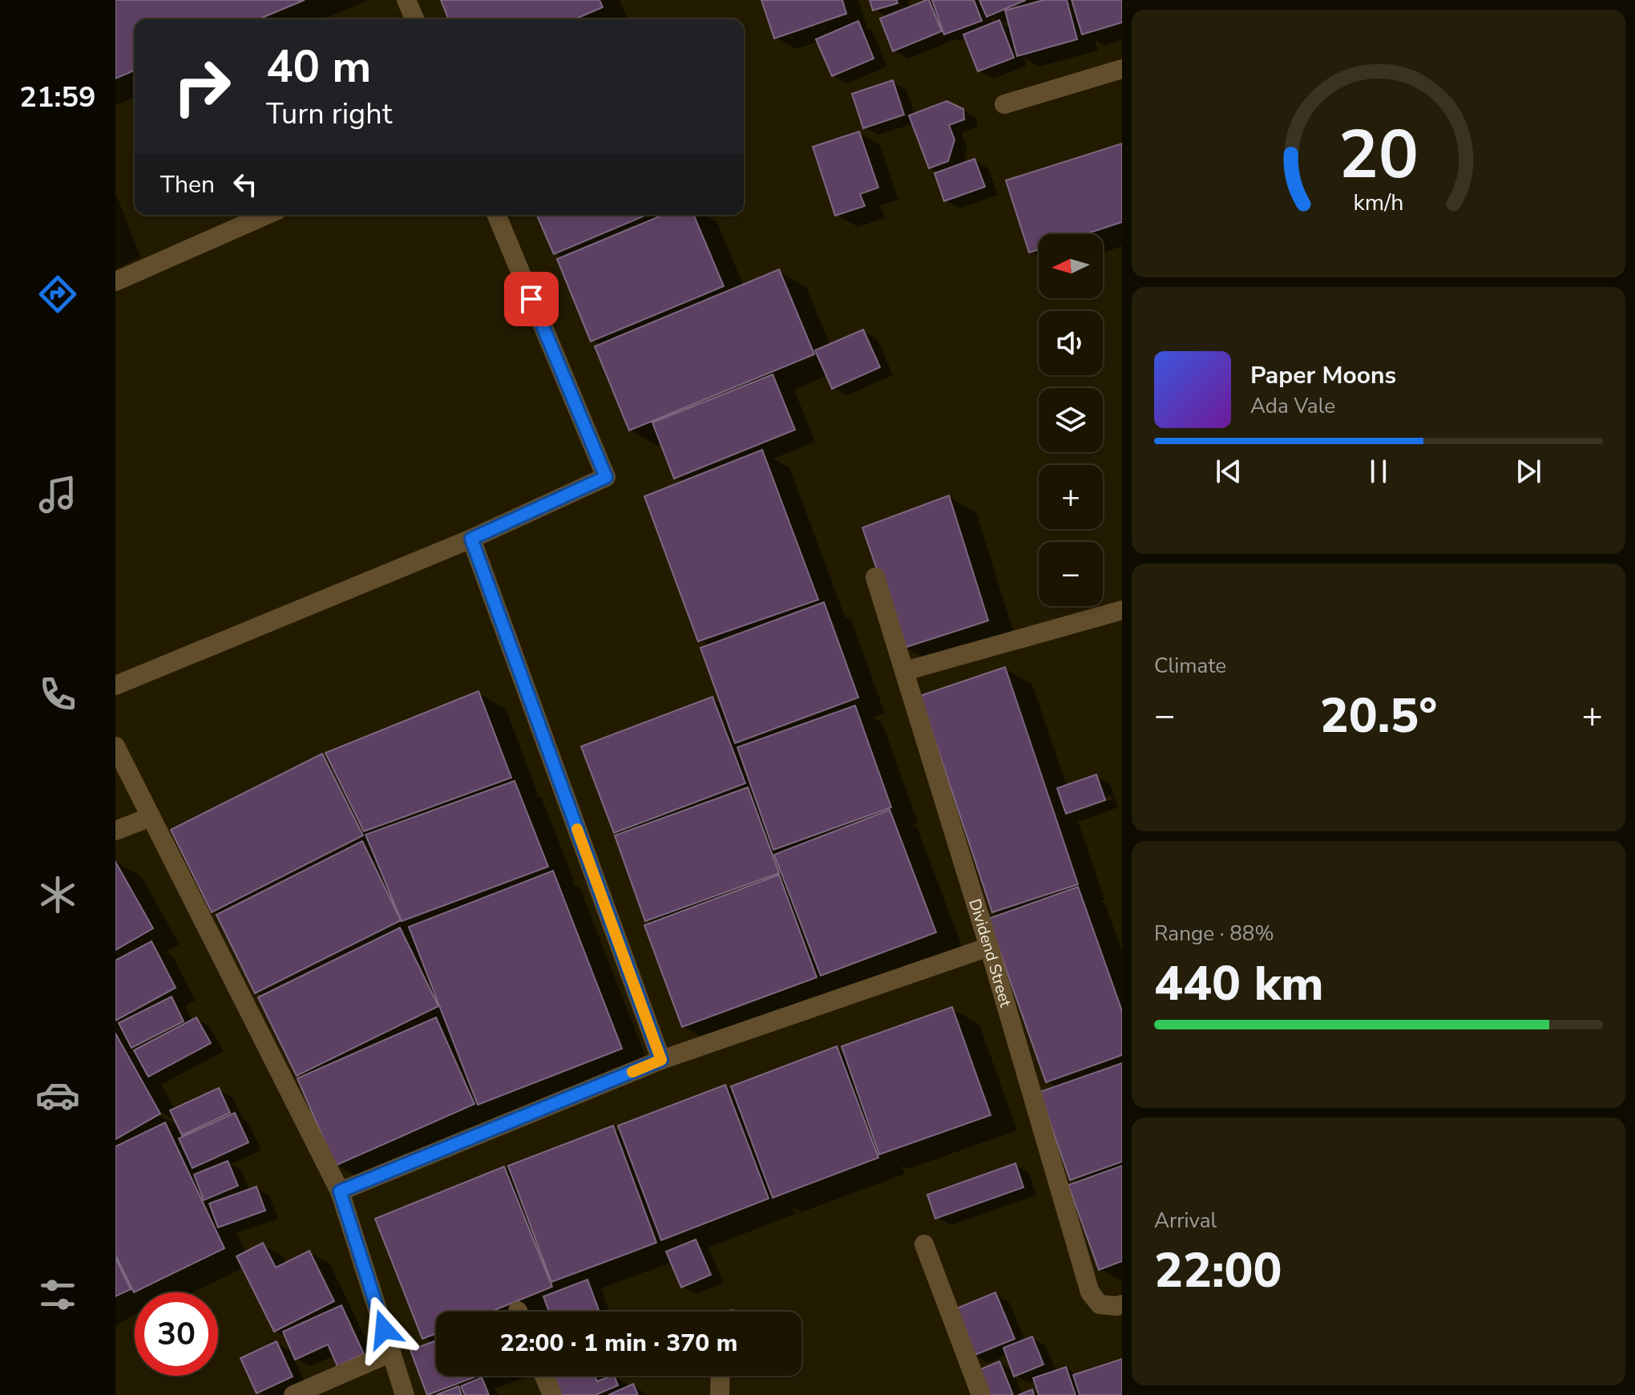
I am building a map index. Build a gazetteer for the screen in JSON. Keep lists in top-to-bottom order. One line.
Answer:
{"streets":{"street":["Dividend Street"]},"north":"left","page":{"tabs":"21:59","turn":["40 m","Turn right"],"then":"Then","map_buttons":["+","−"],"song":["Paper Moons","Ada Vale"],"tile":["Climate",["Range · 88%","440 km"],["Arrival","22:00"]],"heat":["−","20.5°","+"],"limit":"30","trip":"22:00 · 1 min · 370 m","gauge":["20","km/h"]}}
